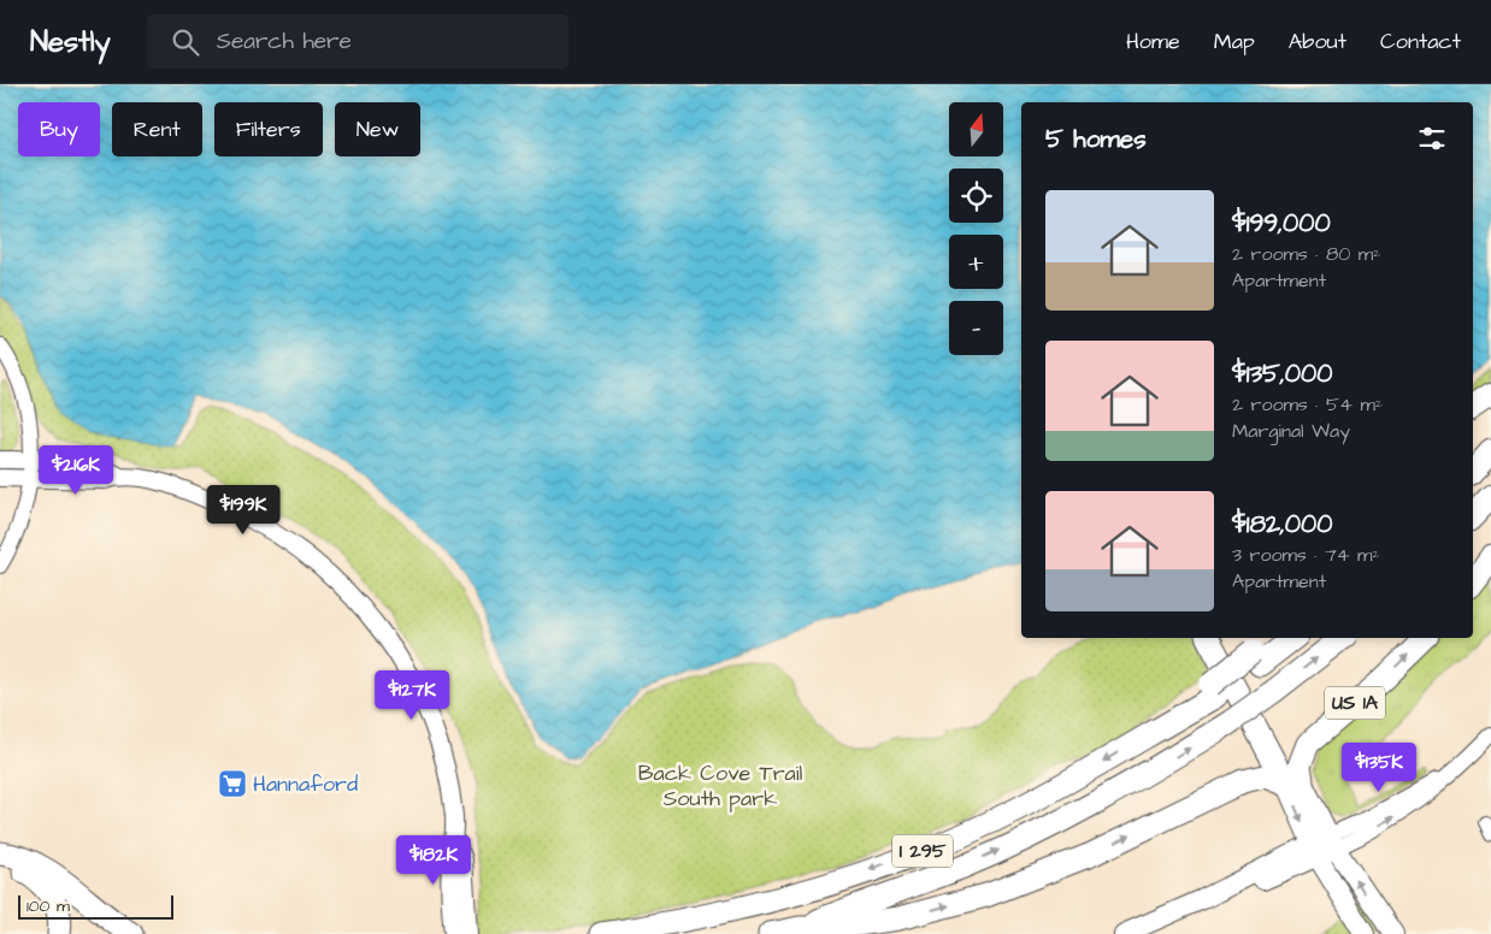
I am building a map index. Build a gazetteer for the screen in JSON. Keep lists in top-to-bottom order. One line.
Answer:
{"streets":{"highway":["US 1A","I 295"]},"parks":["Back Cove Trail South park"],"places":{"supermarket":["Hannaford"]},"scale_bar":"100 m","north":"top","page":{"header":"Nestly","search":"Search here","nav":["Home","Map","About","Contact"],"map_buttons":["+","−"],"chip":["Buy","Rent","Filters","New"],"heading":"5 homes","list":[{"name":"$199,000","note":"2 rooms · 80 m² · Apartment"},{"name":"$135,000","note":"2 rooms · 54 m² · Marginal Way"},{"name":"$182,000","note":"3 rooms · 74 m² · Apartment"}],"price":["$216K","$199K","$127K","$135K","$182K"],"scale":"100 m"}}
